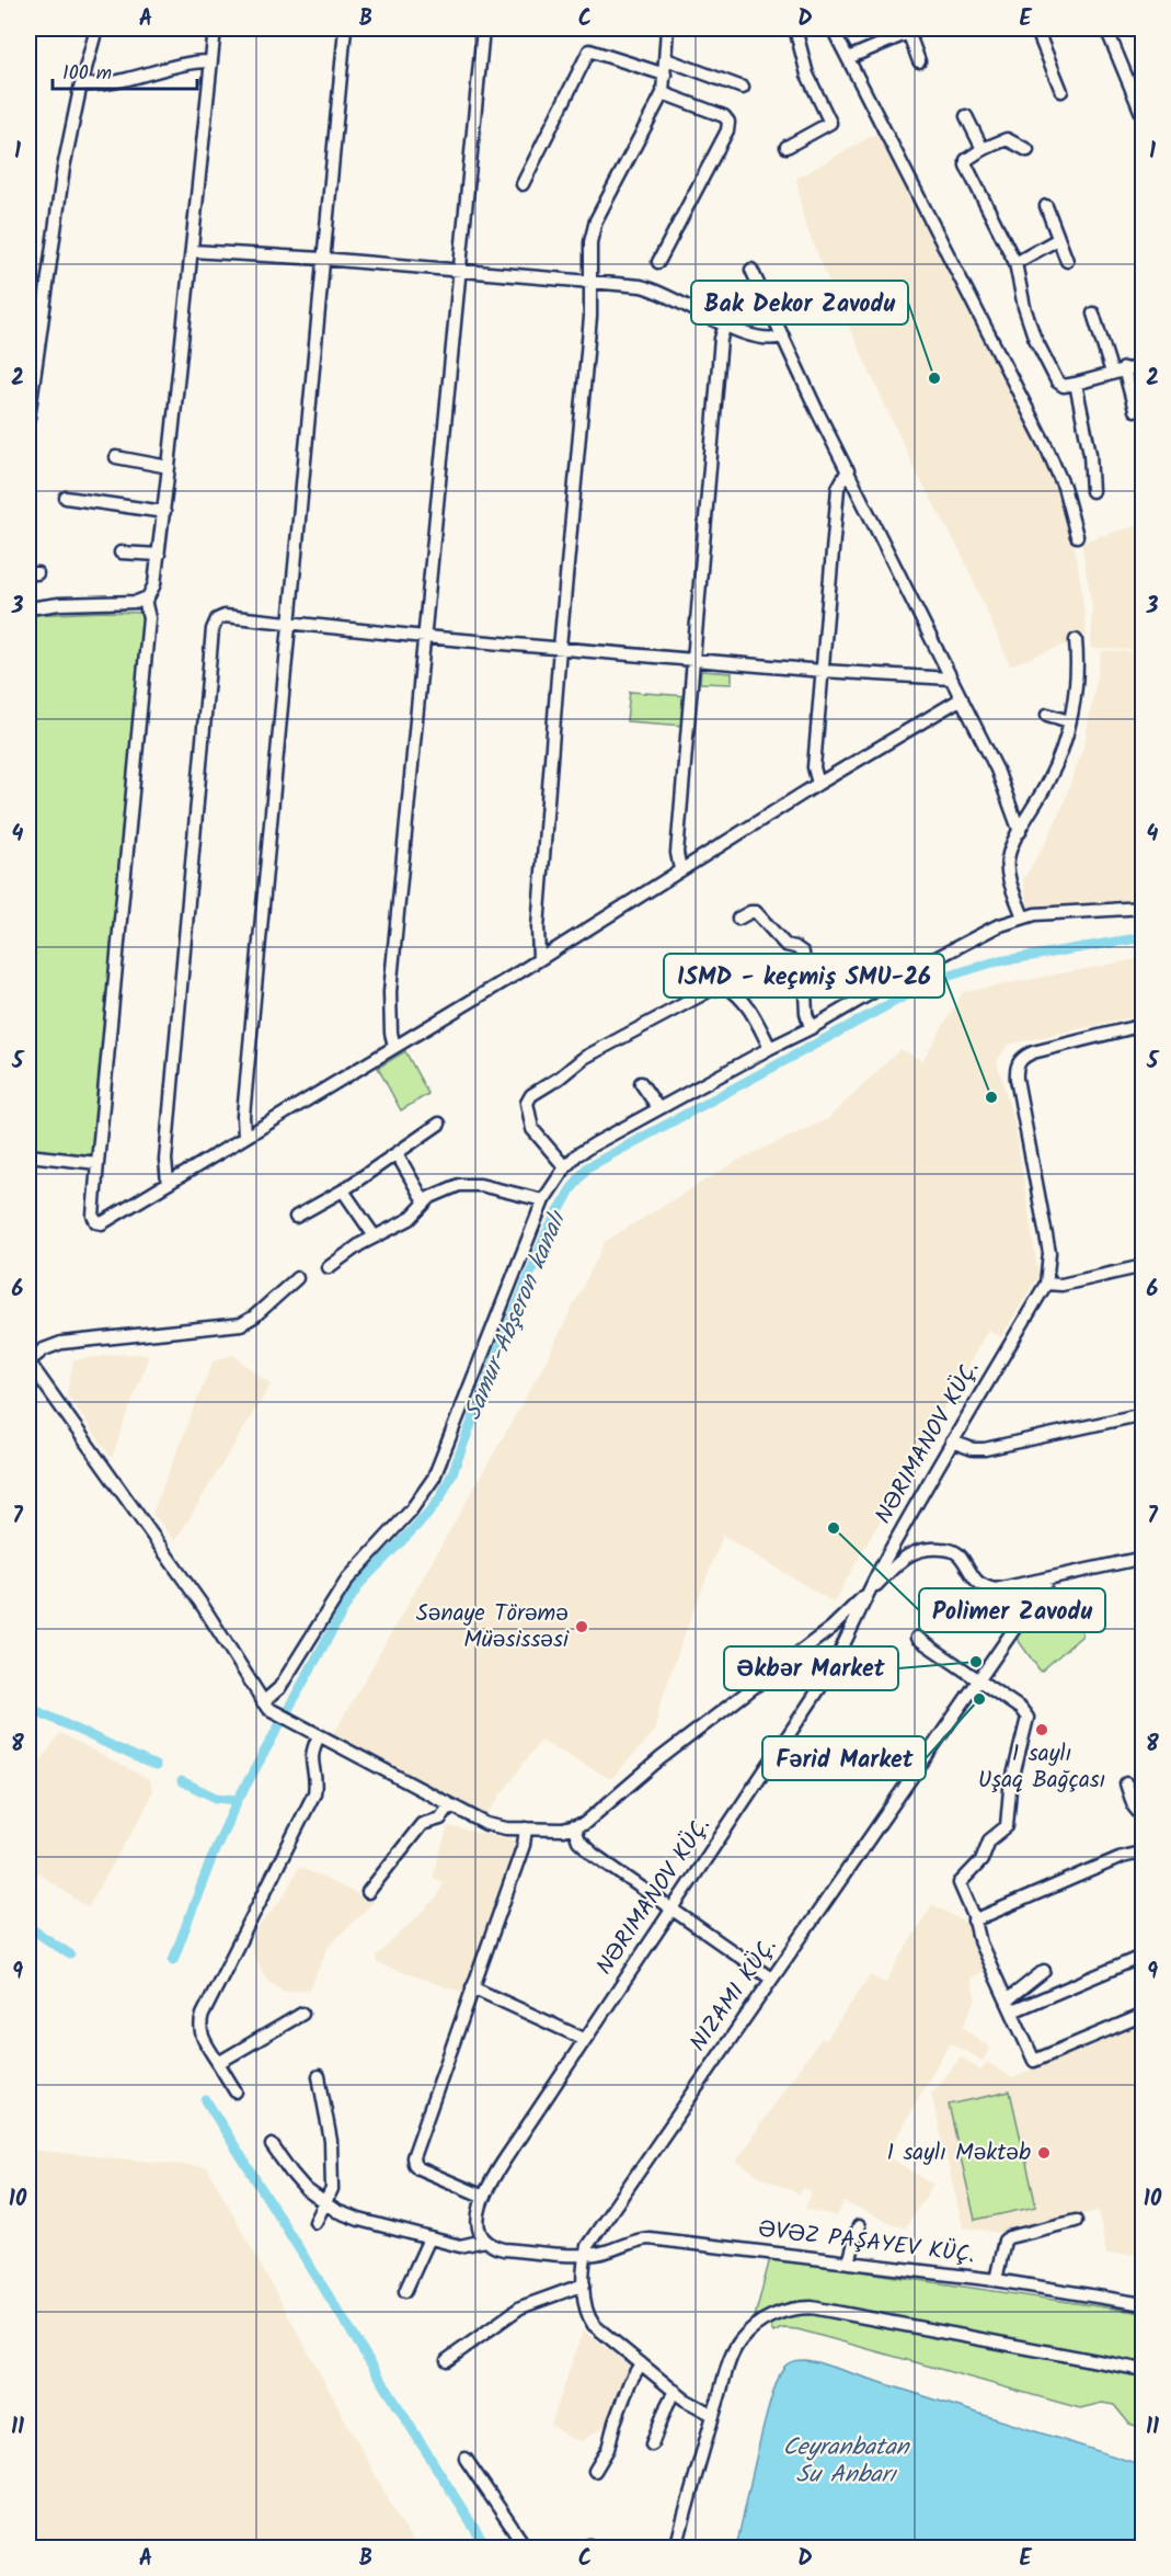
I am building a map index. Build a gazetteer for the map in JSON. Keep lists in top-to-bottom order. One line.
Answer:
{"streets":{"street":["NƏRIMANOV KÜÇ.","NIZAMI KÜÇ.","ƏVƏZ PAŞAYEV KÜÇ."]},"crossings":[["NIZAMI KÜÇ.","ƏVƏZ PAŞAYEV KÜÇ."]],"water":["Samur-Abşeron kanalı","Ceyranbatan Su Anbarı"],"places":["Bak Dekor Zavodu","ISMD - keçmiş SMU-26","Polimer Zavodu","Sənaye Törəmə Müəsissəsi","Əkbər Market","Fərid Market","1 saylı Uşaq Bağçası","1 saylı Məktəb"],"scale_bar":"100 m","grid":{"columns":["A","B","C","D","E"],"rows":["1","2","3","4","5","6","7","8","9","10","11"]}}
